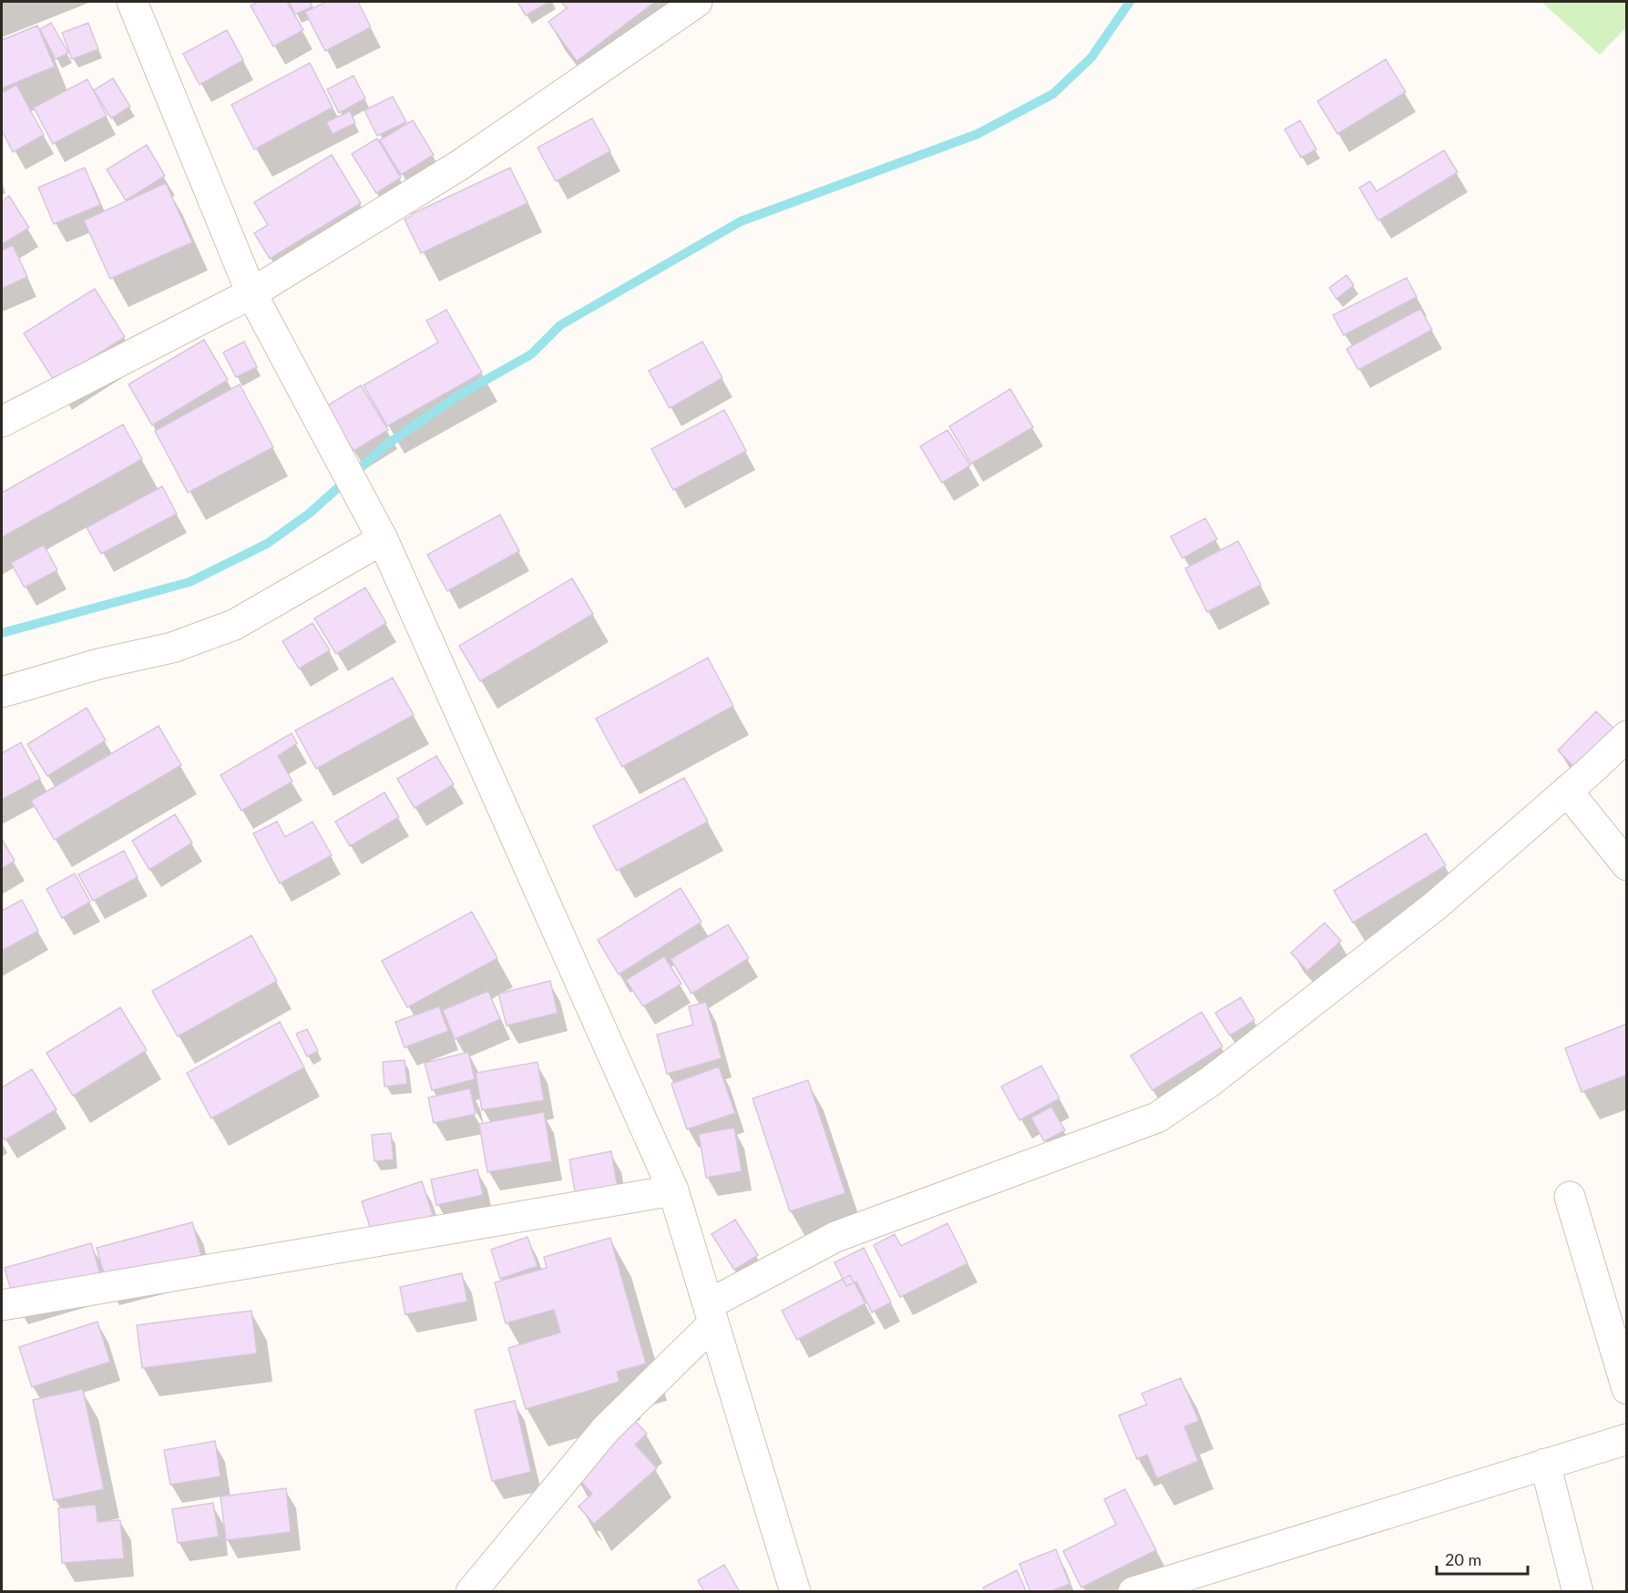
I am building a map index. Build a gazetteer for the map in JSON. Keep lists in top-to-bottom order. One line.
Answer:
{"scale_bar":"20 m"}
